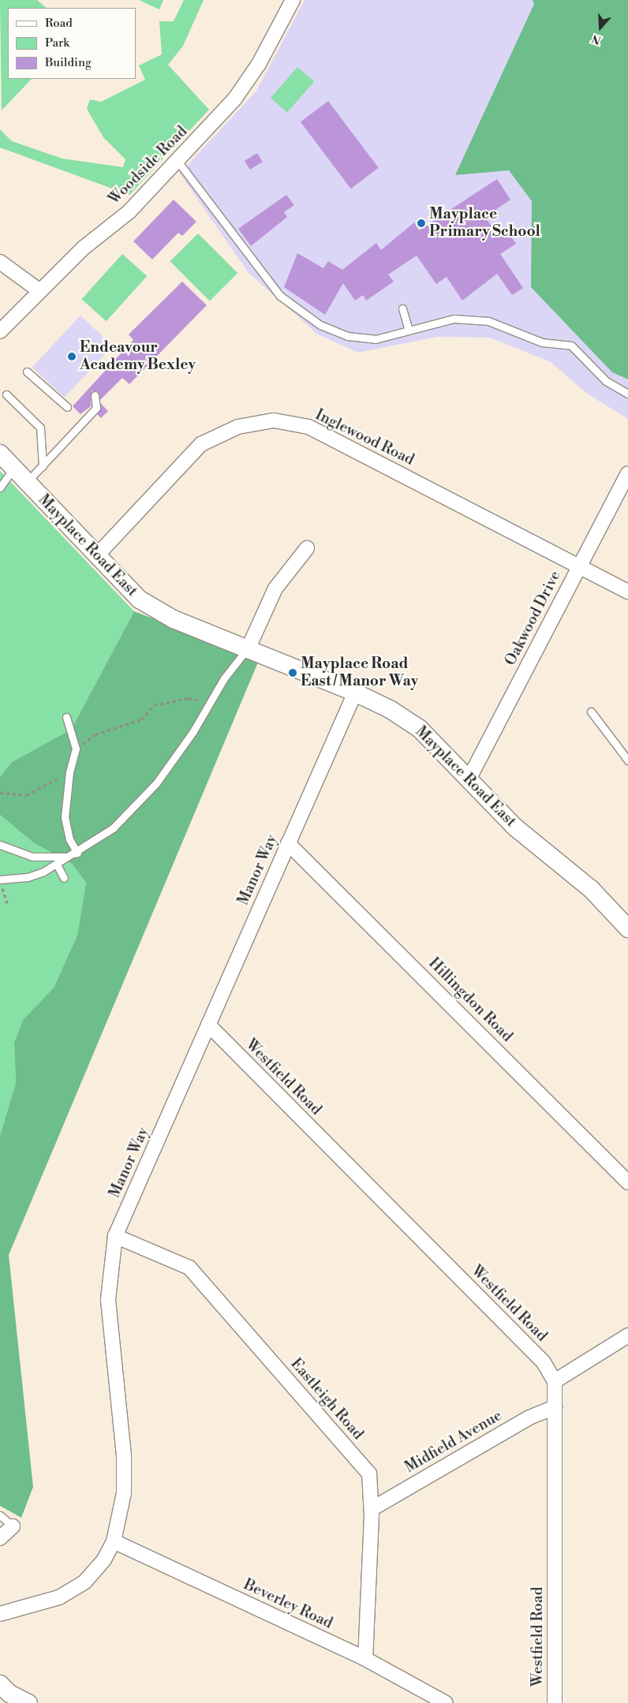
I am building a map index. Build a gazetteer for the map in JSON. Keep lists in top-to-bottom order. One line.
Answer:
{"streets":{"street":["Woodside Road","Inglewood Road","Mayplace Road East","Oakwood Drive","Manor Way","Hillingdon Road","Westfield Road","Eastleigh Road","Midfield Avenue","Beverley Road"]},"crossings":[["Inglewood Road","Mayplace Road East"],["Inglewood Road","Oakwood Drive"],["Mayplace Road East","Oakwood Drive"],["Mayplace Road East","Manor Way"],["Manor Way","Hillingdon Road"],["Manor Way","Westfield Road"],["Manor Way","Eastleigh Road"],["Manor Way","Beverley Road"],["Westfield Road","Midfield Avenue"],["Eastleigh Road","Midfield Avenue"],["Eastleigh Road","Beverley Road"]],"places":["Mayplace Primary School","Endeavour Academy Bexley","Mayplace Road East / Manor Way"],"legend":["Road","Park","Building"],"north":"bottom"}
